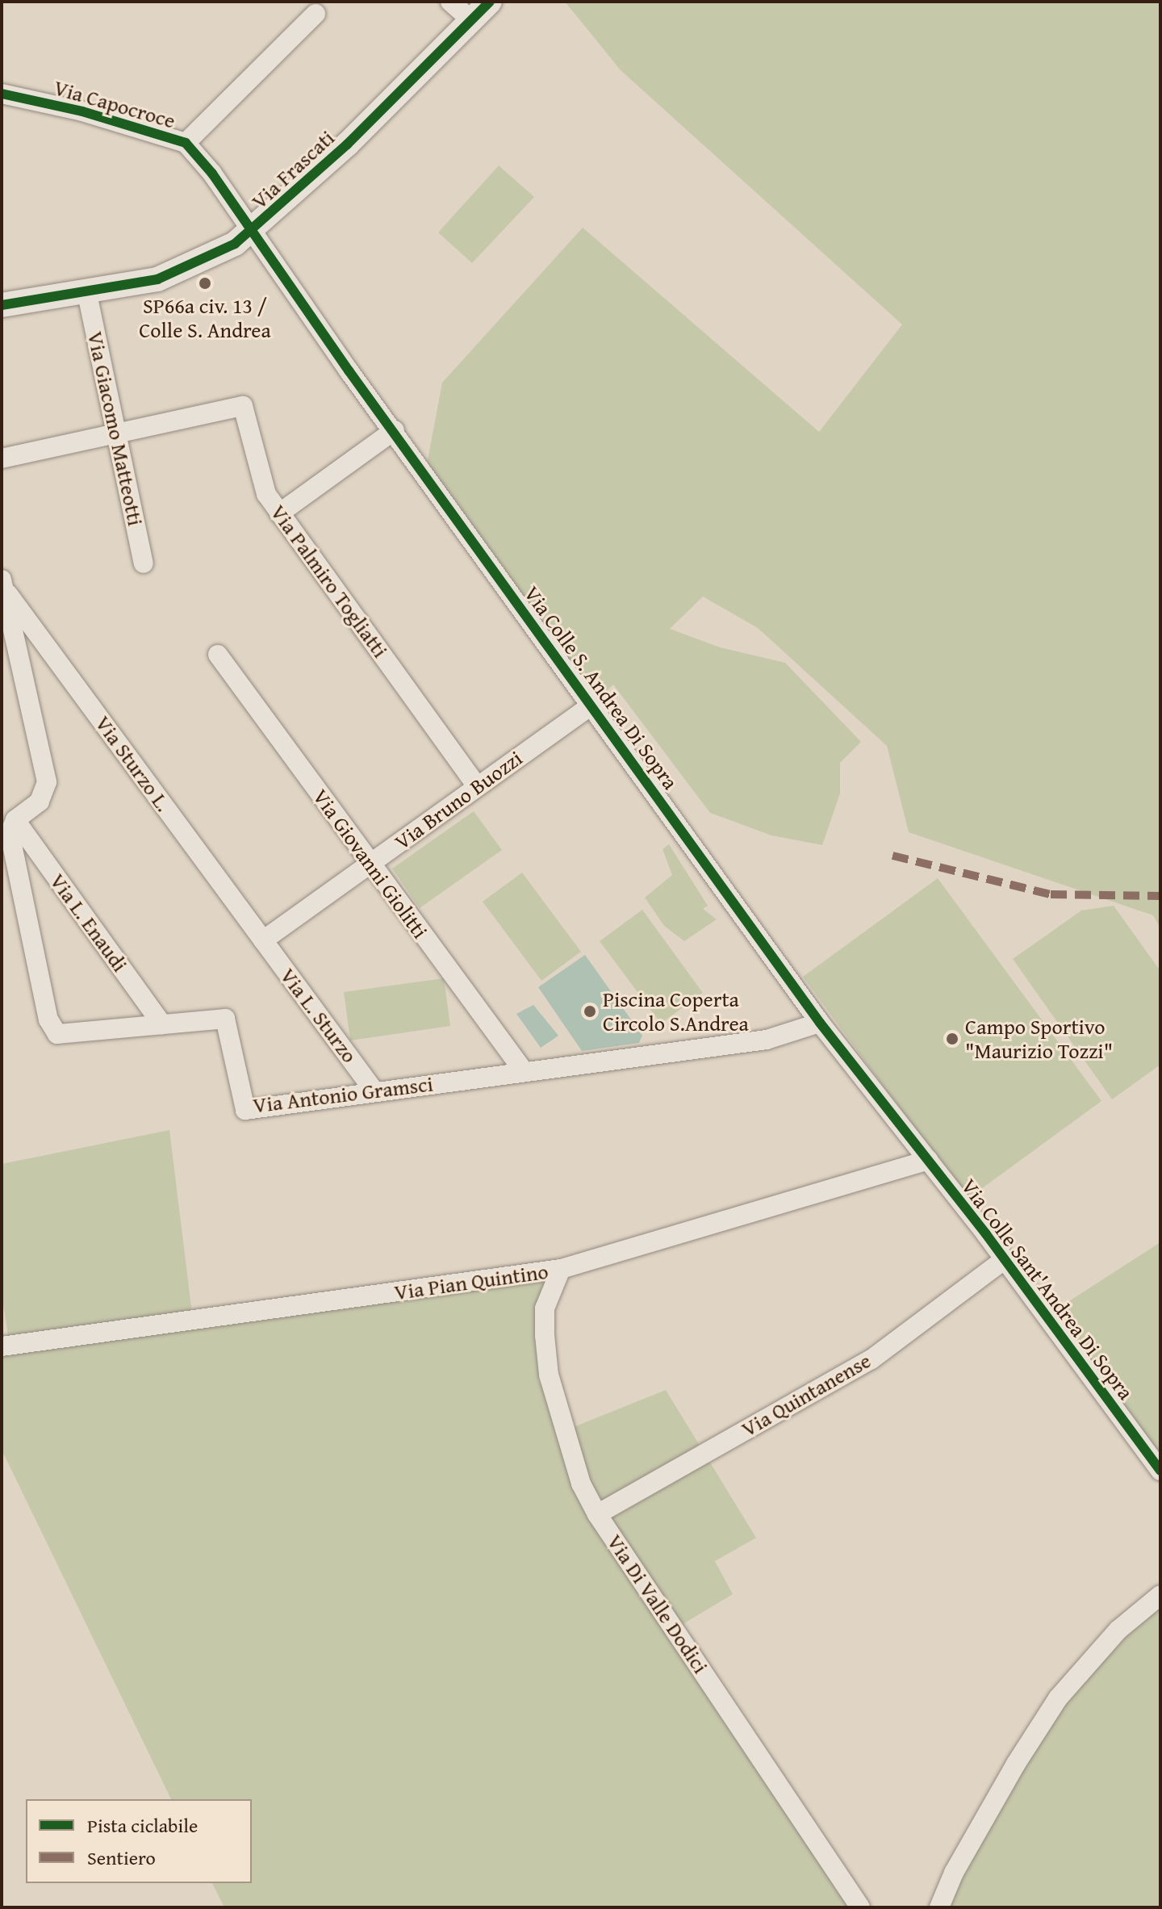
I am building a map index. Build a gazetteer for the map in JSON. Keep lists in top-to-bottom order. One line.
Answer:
{"streets":{"street":["Via Capocroce","Via Frascati","Via Giacomo Matteotti","Via Palmiro Togliatti","Via Colle S. Andrea Di Sopra","Via Sturzo L.","Via Bruno Buozzi","Via Giovanni Giolitti","Via L. Enaudi","Via L. Sturzo","Via Antonio Gramsci","Via Pian Quintino","Via Colle Sant'Andrea Di Sopra","Via Quintanense","Via Di Valle Dodici"]},"crossings":[["Via Capocroce","Via Frascati"],["Via Capocroce","Via Colle S. Andrea Di Sopra"],["Via Frascati","Via Giacomo Matteotti"],["Via Frascati","Via Colle S. Andrea Di Sopra"],["Via Giacomo Matteotti","Via Palmiro Togliatti"],["Via Palmiro Togliatti","Via Bruno Buozzi"],["Via Colle S. Andrea Di Sopra","Via Bruno Buozzi"],["Via Colle S. Andrea Di Sopra","Via Antonio Gramsci"],["Via Colle S. Andrea Di Sopra","Via Pian Quintino"],["Via Colle S. Andrea Di Sopra","Via Colle Sant'Andrea Di Sopra"],["Via Sturzo L.","Via Bruno Buozzi"],["Via Sturzo L.","Via L. Sturzo"],["Via Bruno Buozzi","Via Giovanni Giolitti"],["Via Bruno Buozzi","Via L. Sturzo"],["Via Giovanni Giolitti","Via Antonio Gramsci"],["Via L. Enaudi","Via Antonio Gramsci"],["Via L. Sturzo","Via Antonio Gramsci"],["Via Pian Quintino","Via Colle Sant'Andrea Di Sopra"],["Via Pian Quintino","Via Di Valle Dodici"],["Via Colle Sant'Andrea Di Sopra","Via Quintanense"],["Via Quintanense","Via Di Valle Dodici"]],"places":["SP66a civ. 13 / Colle S. Andrea","Piscina Coperta Circolo S.Andrea","Campo Sportivo \"Maurizio Tozzi\""],"legend":["Pista ciclabile","Sentiero"]}
